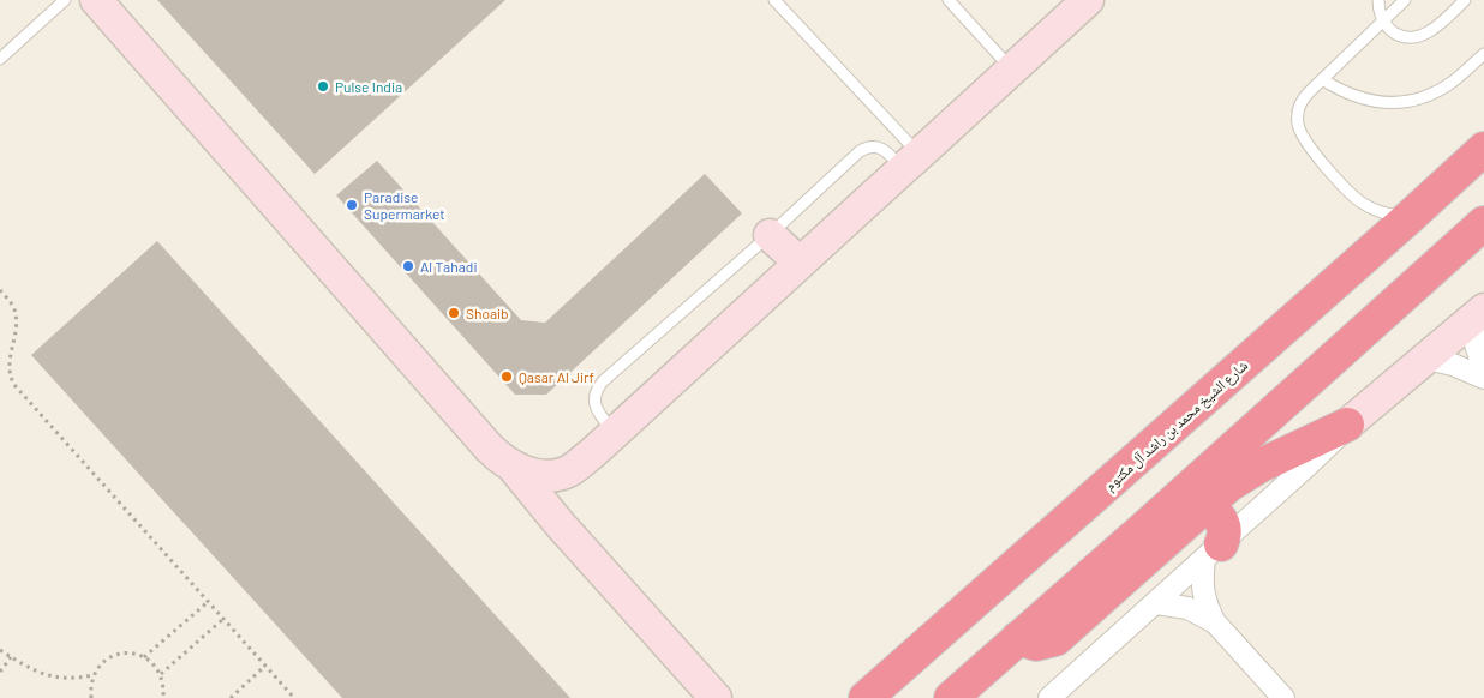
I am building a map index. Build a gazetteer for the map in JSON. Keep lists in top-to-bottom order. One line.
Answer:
{"streets":{"highway":["شارع الشيخ محمد بن راشد آل مكتوم"]},"places":["Pulse India","Paradise Supermarket","Al Tahadi","Shoaib","Qasar Al Jirf"]}
